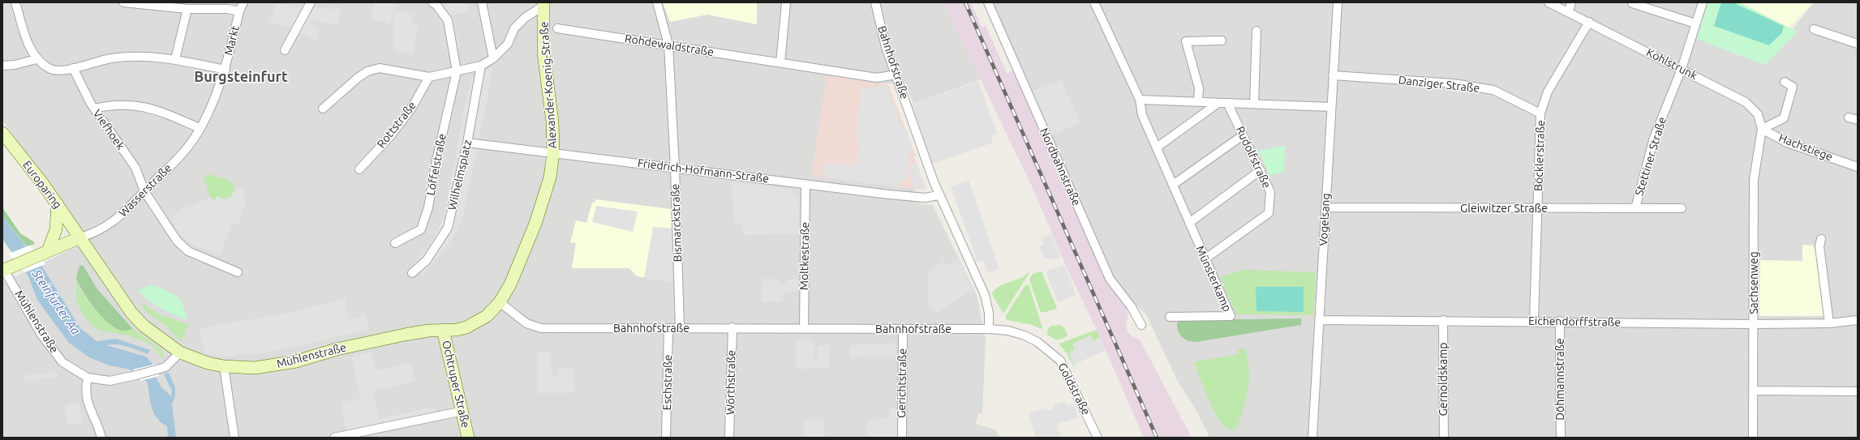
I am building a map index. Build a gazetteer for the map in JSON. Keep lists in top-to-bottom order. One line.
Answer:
{"streets":{"main road":["Alexander-Koenig-Straße","Europaring","Wasserstraße","Mühlenstraße","Ochtruper Straße"],"street":["Markt","Rohdewaldstraße","Bahnhofstraße","Kohlstrunk","Danziger Straße","Rottstraße","Viefhoek","Hachstiege","Böcklerstraße","Stettiner Straße","Rudolfstraße","Löffelstraße","Nordbahnstraße","Friedrich-Hofmann-Straße","Wilhelmsplatz","Gleiwitzer Straße","Vogelsang","Bismarckstraße","Moltkestraße","Münsterkamp","Sachsenweg","Eichendorffstraße","Gernoldskamp","Döhmannstraße","Eschstraße","Wörthstraße","Gerichtstraße","Goldstraße"]},"crossings":[["Markt","Wasserstraße"],["Rohdewaldstraße","Bahnhofstraße"],["Rohdewaldstraße","Bismarckstraße"],["Bahnhofstraße","Alexander-Koenig-Straße"],["Bahnhofstraße","Friedrich-Hofmann-Straße"],["Bahnhofstraße","Bismarckstraße"],["Bahnhofstraße","Moltkestraße"],["Bahnhofstraße","Eschstraße"],["Bahnhofstraße","Wörthstraße"],["Bahnhofstraße","Gerichtstraße"],["Bahnhofstraße","Goldstraße"],["Kohlstrunk","Hachstiege"],["Kohlstrunk","Böcklerstraße"],["Kohlstrunk","Stettiner Straße"],["Kohlstrunk","Sachsenweg"],["Danziger Straße","Böcklerstraße"],["Danziger Straße","Vogelsang"],["Alexander-Koenig-Straße","Friedrich-Hofmann-Straße"],["Alexander-Koenig-Straße","Mühlenstraße"],["Alexander-Koenig-Straße","Ochtruper Straße"],["Viefhoek","Wasserstraße"],["Hachstiege","Sachsenweg"],["Böcklerstraße","Gleiwitzer Straße"],["Böcklerstraße","Eichendorffstraße"],["Stettiner Straße","Gleiwitzer Straße"],["Rudolfstraße","Münsterkamp"],["Friedrich-Hofmann-Straße","Wilhelmsplatz"],["Friedrich-Hofmann-Straße","Bismarckstraße"],["Friedrich-Hofmann-Straße","Moltkestraße"],["Europaring","Wasserstraße"],["Europaring","Mühlenstraße"],["Wasserstraße","Mühlenstraße"],["Gleiwitzer Straße","Vogelsang"],["Vogelsang","Eichendorffstraße"],["Sachsenweg","Eichendorffstraße"],["Mühlenstraße","Ochtruper Straße"],["Eichendorffstraße","Gernoldskamp"],["Eichendorffstraße","Döhmannstraße"]],"districts":["Burgsteinfurt"],"water":["Steinfurter Aa"]}
